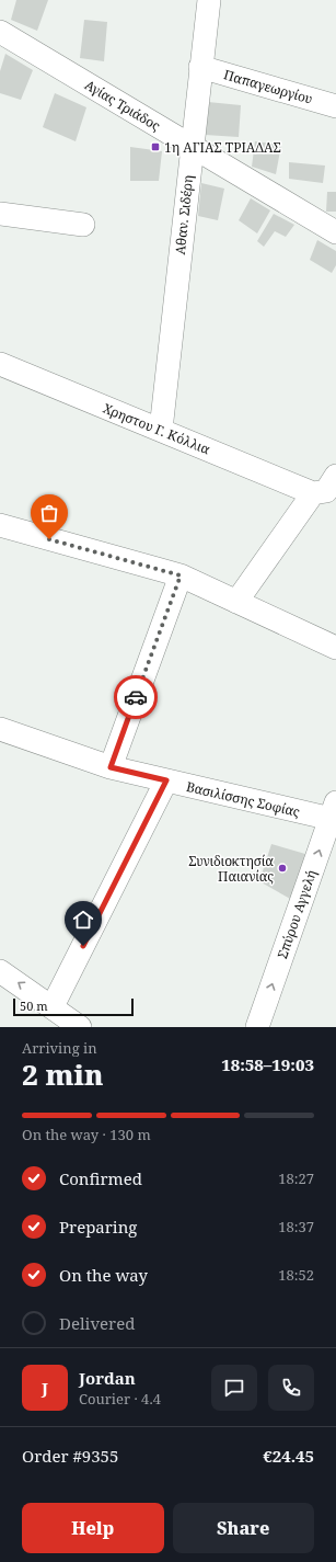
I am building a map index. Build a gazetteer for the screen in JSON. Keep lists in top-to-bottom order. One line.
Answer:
{"streets":{"street":["Παπαγεωργίου","Αγίας Τριάδος","Αθαν. Σιδέρη","Χρηστου Γ. Κόλλια","Βασιλίσσης Σοφίας","Σπύρου Αγγελή"]},"crossings":[["Παπαγεωργίου","Αθαν. Σιδέρη"],["Αγίας Τριάδος","Αθαν. Σιδέρη"],["Αθαν. Σιδέρη","Χρηστου Γ. Κόλλια"],["Βασιλίσσης Σοφίας","Σπύρου Αγγελή"]],"places":{"transit":["1η ΑΓΙΑΣ ΤΡΙΑΔΑΣ"],"other":["Συνιδιοκτησία Παιανίας"]},"scale_bar":"50 m","page":{"scale":"50 m","heading":["2 min","Arriving in","18:58–19:03"],"panel":["Jordan","Courier · 4.4","Order #9355","€24.45"],"bar":"On the way · 130 m","list":[["Confirmed","18:27"],["Preparing","18:37"],["On the way","18:52"],"Delivered"],"round":"J","buttons":["Help","Share"]}}
